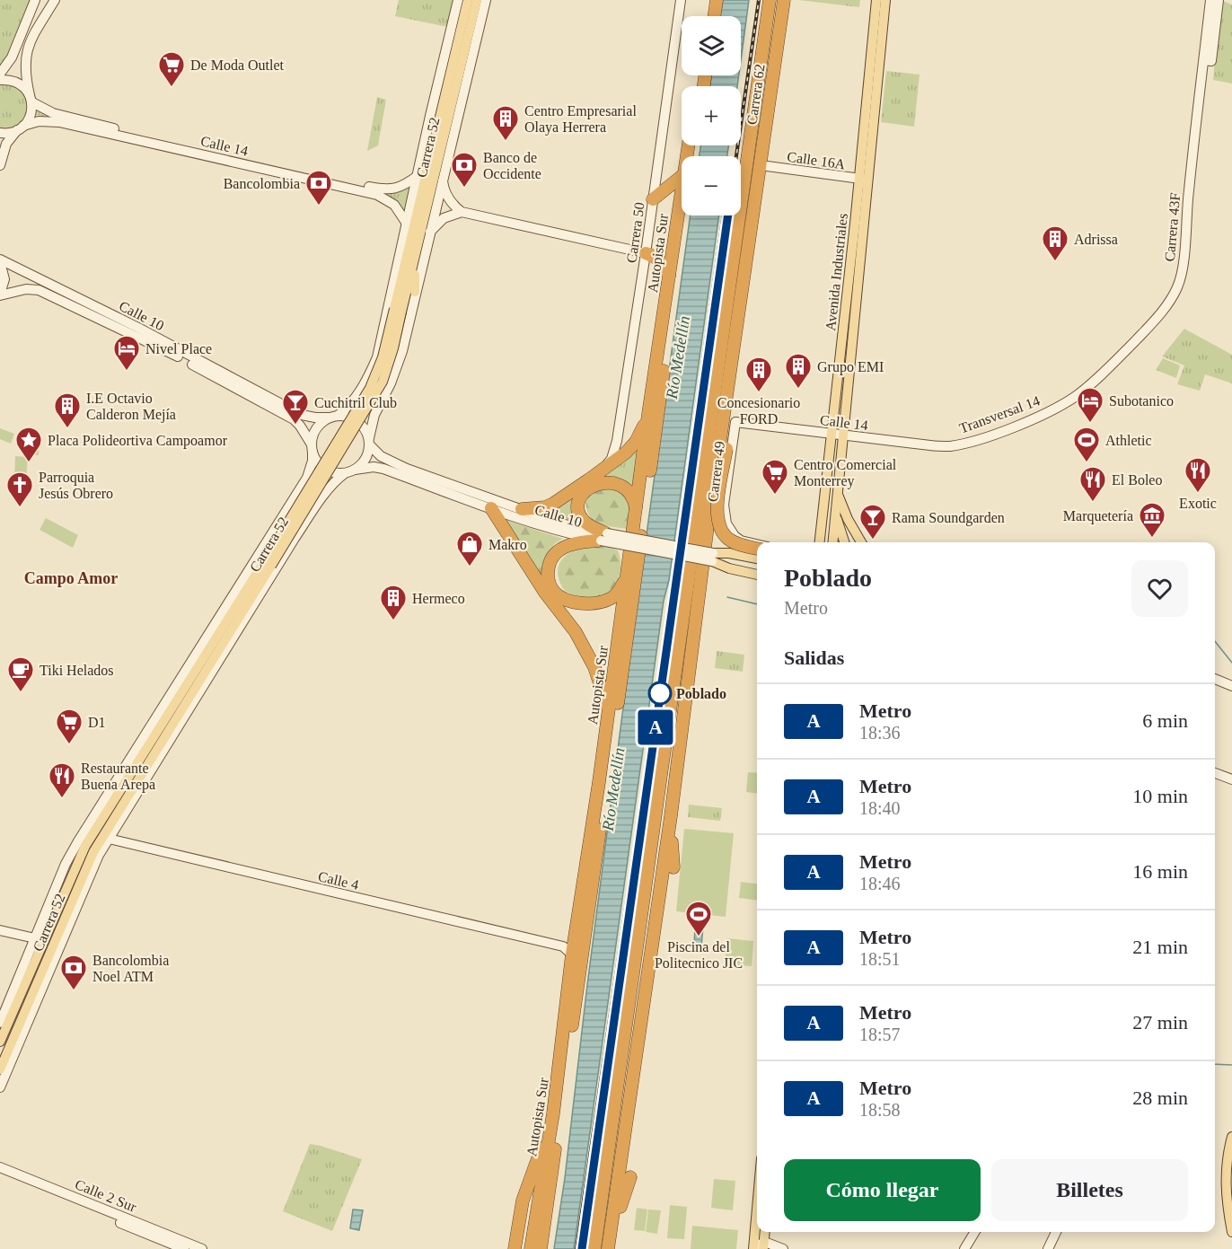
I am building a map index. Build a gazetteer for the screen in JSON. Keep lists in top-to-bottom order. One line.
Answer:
{"streets":{"highway":["Carrera 62","Autopista Sur"],"main road":["Carrera 52","Avenida Industriales"],"street":["Calle 14","Calle 16A","Carrera 43F","Carrera 50","Calle 10","Transversal 14","Carrera 49","Calle 4","Calle 2 Sur"]},"crossings":[["Carrera 62","Calle 16A"],["Calle 14","Carrera 52"],["Calle 14","Avenida Industriales"],["Calle 14","Transversal 14"],["Calle 14","Carrera 49"],["Carrera 52","Calle 10"],["Carrera 52","Calle 4"],["Calle 16A","Avenida Industriales"],["Carrera 43F","Transversal 14"],["Autopista Sur","Calle 4"]],"districts":["Campo Amor"],"water":["Río Medellín"],"places":{"supermarket":["De Moda Outlet","Centro Comercial Monterrey","D1"],"building":["Centro Empresarial Olaya Herrera","Adrissa","Grupo EMI","Concesionario FORD","I.E Octavio Calderon Mejía","Hermeco"],"bank":["Banco de Occidente","Bancolombia","Bancolombia Noel ATM"],"hotel":["Nivel Place","Subotanico"],"bar":["Cuchitril Club","Rama Soundgarden"],"place":["Placa Polideortiva Campoamor"],"sports":["Athletic","Piscina del Politecnico JIC"],"restaurant":["Exotic","El Boleo","Restaurante Buena Arepa"],"church":["Parroquia Jesús Obrero"],"museum":["Marquetería"],"shop":["Makro"],"cafe":["Tiki Helados"],"other":["Poblado"]},"lines":["metro line A"],"page":{"on_map":"A","map_buttons":["+","−"],"heading":[["Poblado","Metro"],"Salidas"],"list":[{"mark":"A","name":"Metro","note":"18:36","value":"6 min"},{"mark":"A","name":"Metro","note":"18:40","value":"10 min"},{"mark":"A","name":"Metro","note":"18:46","value":"16 min"},{"mark":"A","name":"Metro","note":"18:51","value":"21 min"},{"mark":"A","name":"Metro","note":"18:57","value":"27 min"},{"mark":"A","name":"Metro","note":"18:58","value":"28 min"}],"buttons":["Cómo llegar","Billetes"]}}
